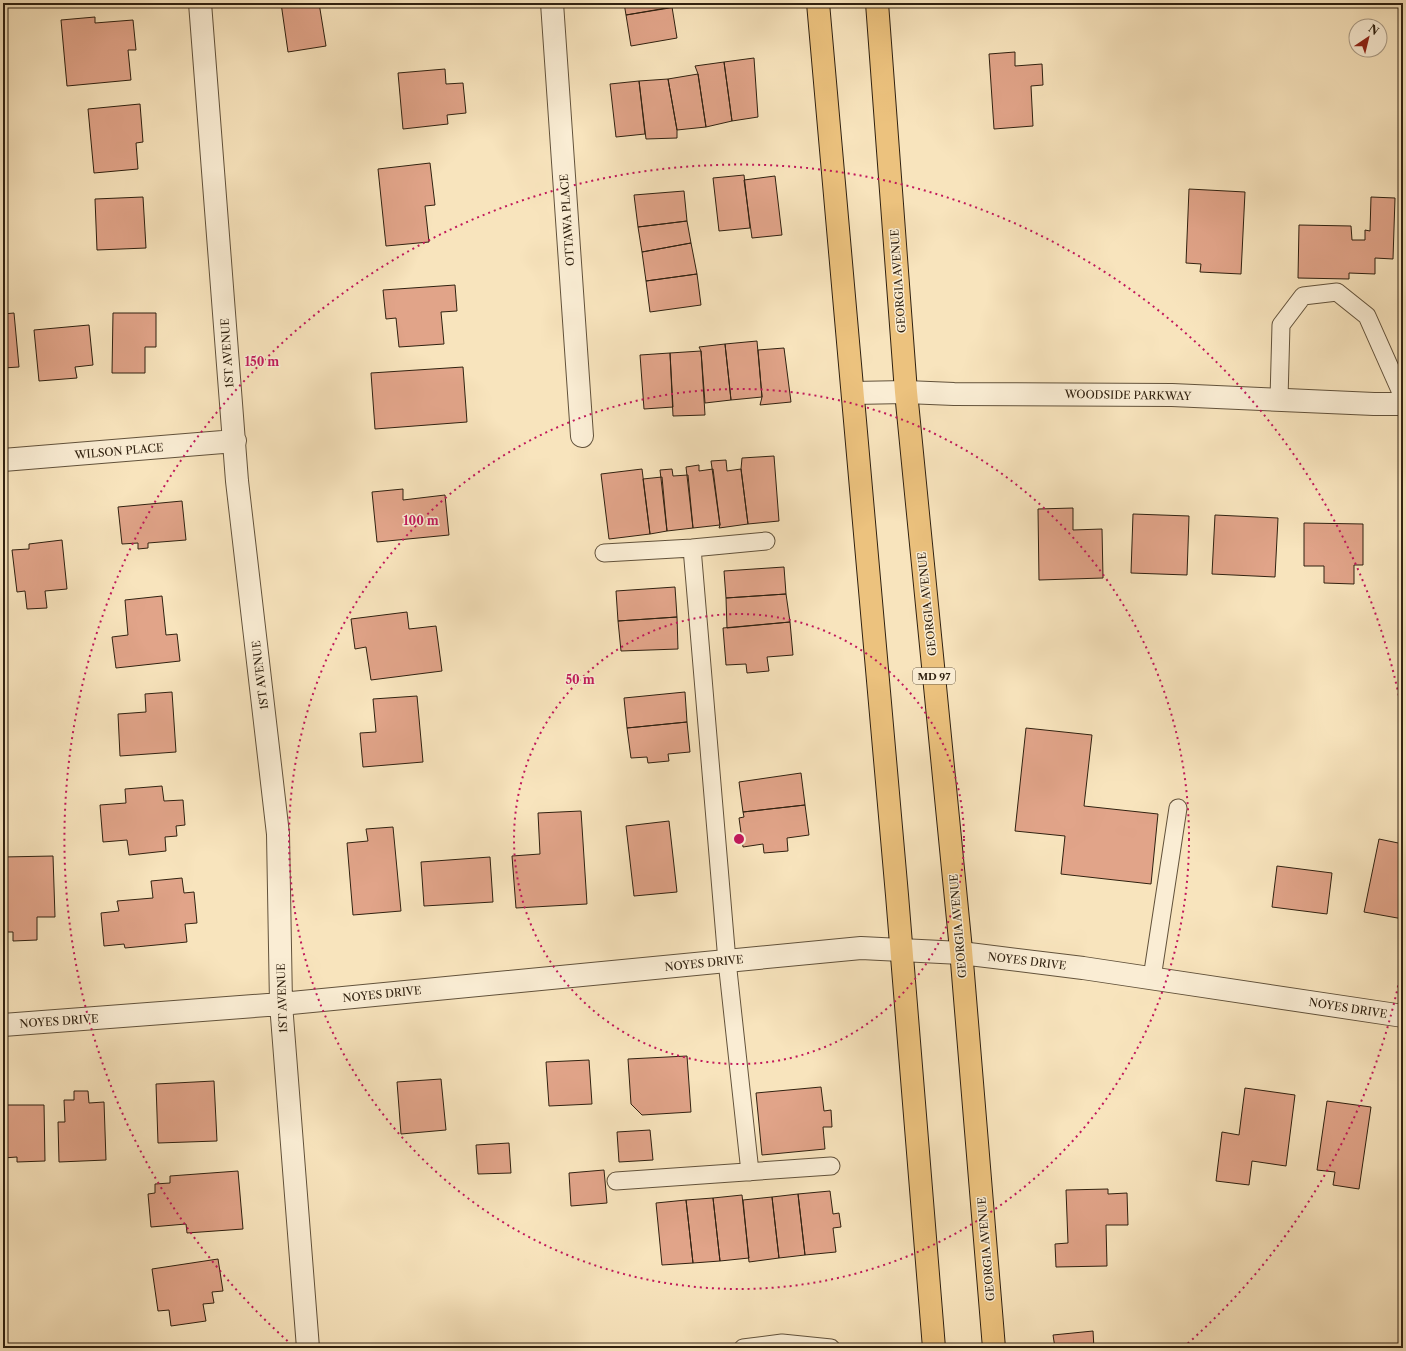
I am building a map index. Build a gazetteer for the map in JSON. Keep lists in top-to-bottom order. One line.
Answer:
{"streets":{"main road":["GEORGIA AVENUE","MD 97"],"street":["OTTAWA PLACE","1ST AVENUE","WOODSIDE PARKWAY","WILSON PLACE","NOYES DRIVE"]},"crossings":[["GEORGIA AVENUE","WOODSIDE PARKWAY"],["GEORGIA AVENUE","NOYES DRIVE"],["1ST AVENUE","WILSON PLACE"],["1ST AVENUE","NOYES DRIVE"]],"north":"top right","rings":["150 m","100 m","50 m"]}
